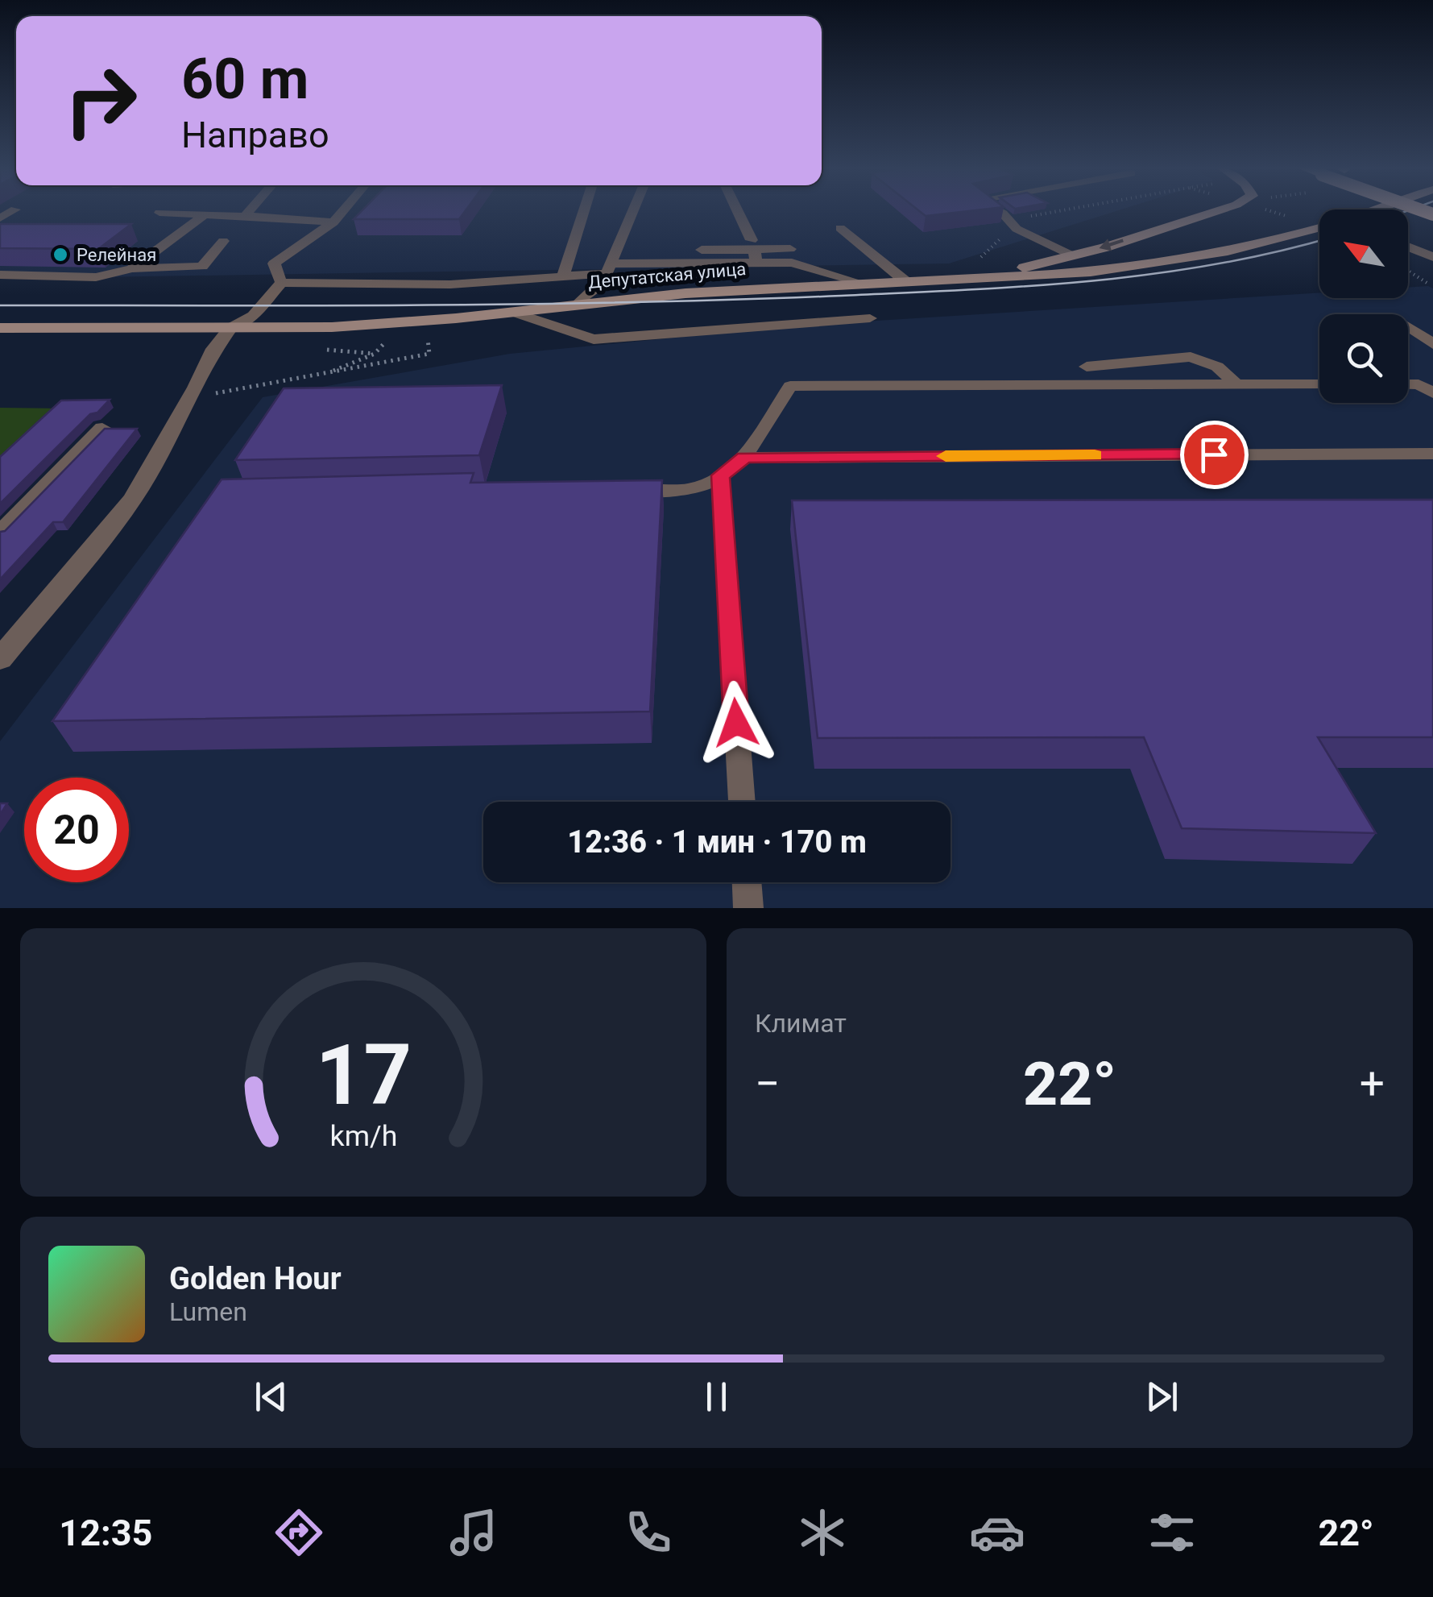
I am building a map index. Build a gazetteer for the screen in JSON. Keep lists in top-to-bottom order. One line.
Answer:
{"streets":{"main road":["Депутатская улица"]},"places":["Релейная"],"north":"top left","page":{"turn":["60 m","Направо"],"limit":"20","trip":"12:36 · 1 мин · 170 m","tile":"Климат","heat":["−","22°","+"],"song":["Golden Hour","Lumen"],"tabs":["12:35","22°"],"gauge":["17","km/h"]}}
